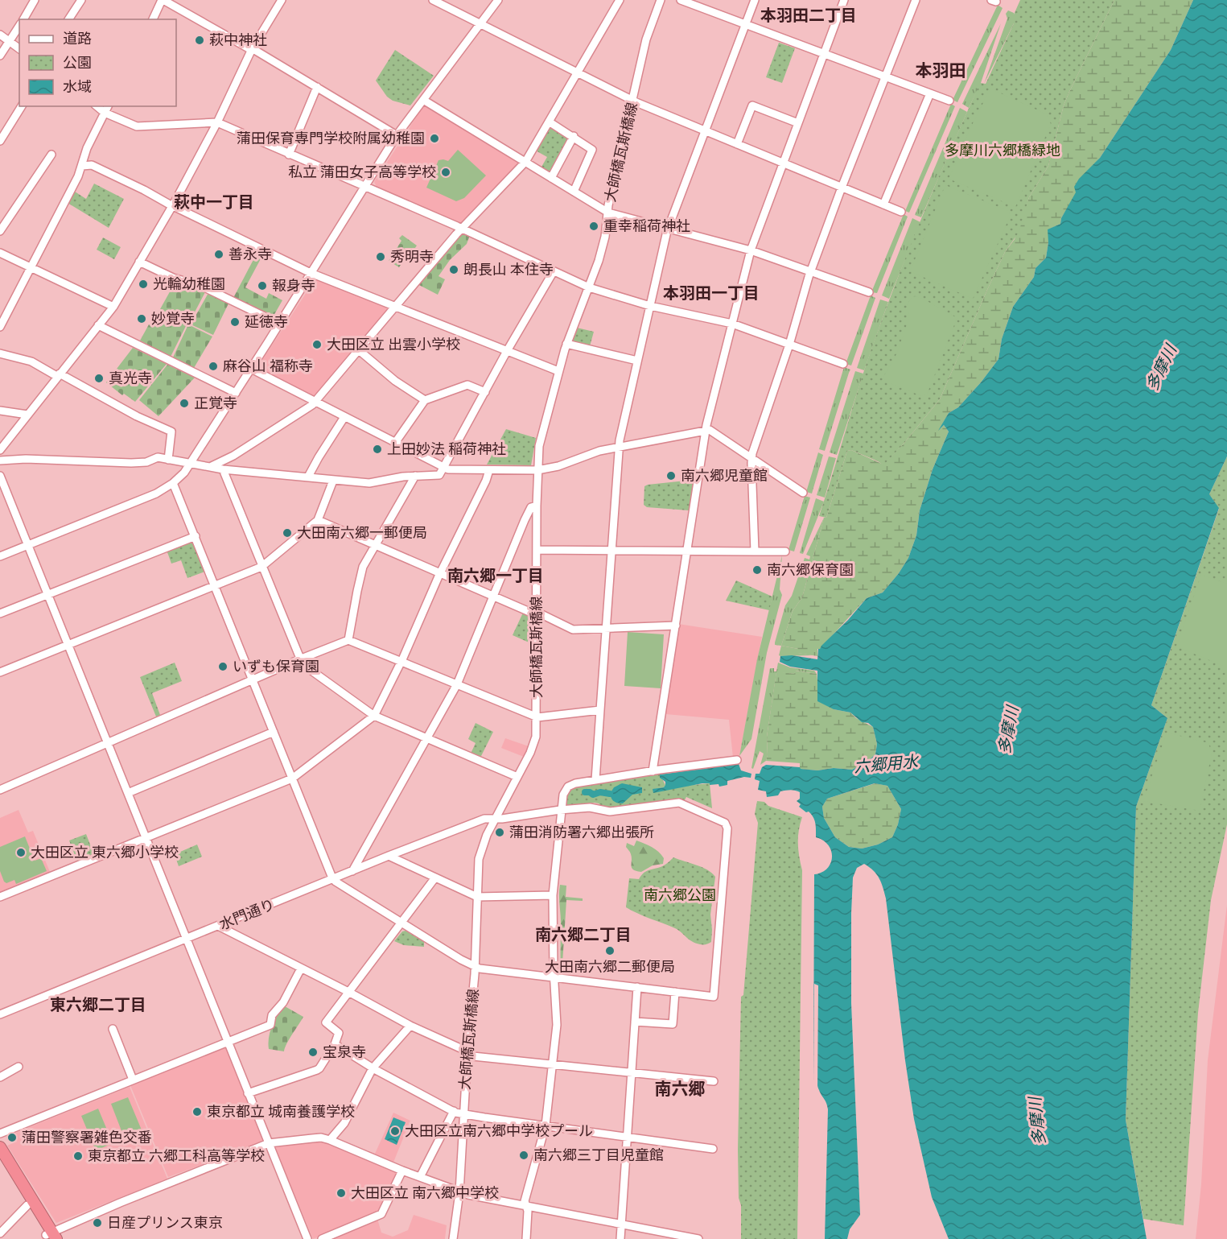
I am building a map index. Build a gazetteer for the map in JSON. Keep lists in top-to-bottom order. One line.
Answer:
{"streets":{"street":["大師橋瓦斯橋線","水門通り"]},"crossings":[["大師橋瓦斯橋線","水門通り"]],"districts":["本羽田二丁目","本羽田","萩中一丁目","本羽田一丁目","南六郷一丁目","南六郷二丁目","東六郷二丁目","南六郷"],"water":["多摩川","六郷用水"],"parks":["多摩川六郷橋緑地","南六郷公園"],"places":["萩中神社","蒲田保育専門学校附属幼稚園","私立 蒲田女子高等学校","重幸稲荷神社","善永寺","秀明寺","朗長山 本住寺","光輪幼稚園","報身寺","妙覚寺","延徳寺","大田区立 出雲小学校","麻谷山 福称寺","真光寺","正覚寺","上田妙法 稲荷神社","南六郷児童館","大田南六郷一郵便局","南六郷保育園","いずも保育園","蒲田消防署六郷出張所","大田区立 東六郷小学校","大田南六郷二郵便局","宝泉寺","東京都立 城南養護学校","大田区立南六郷中学校プール","蒲田警察署雑色交番","南六郷三丁目児童館","東京都立 六郷工科高等学校","大田区立 南六郷中学校","日産プリンス東京"],"legend":["道路","公園","水域"]}
